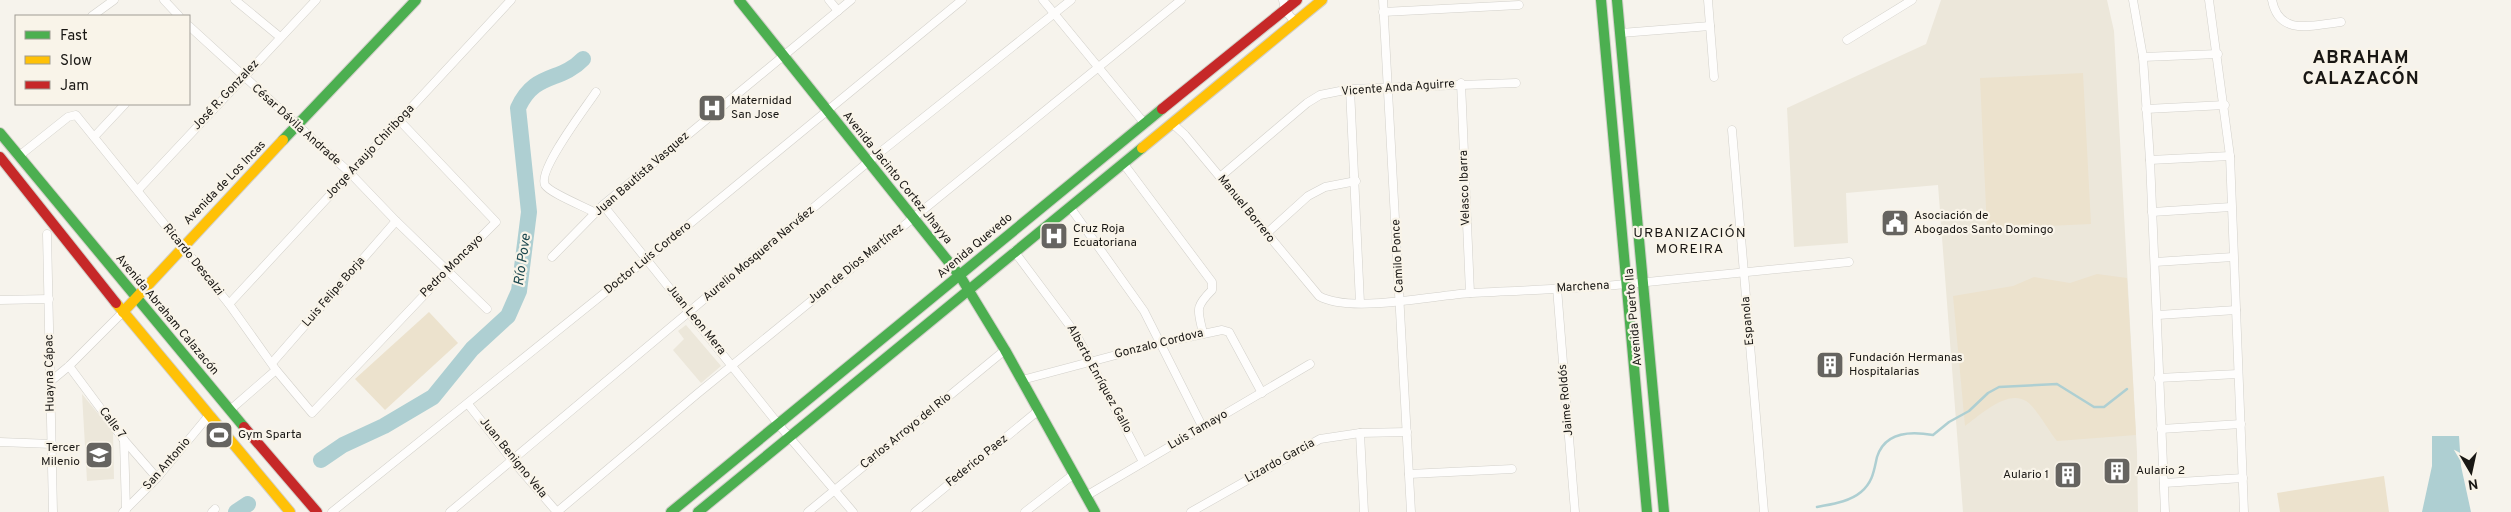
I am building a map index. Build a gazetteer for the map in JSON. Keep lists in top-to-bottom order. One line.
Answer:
{"streets":{"main road":["Avenida Jacinto Cortez Jhayya","Avenida de Los Incas","Avenida Quevedo","Avenida Abraham Calazacón","Avenida Puerto Ila"],"street":["Vicente Anda Aguirre","José R. Gonzalez","César Dávila Andrade","Jorge Araujo Chiriboga","Juan Bautista Vasquez","Velasco Ibarra","Manuel Borrero","Aurelio Mosquera Narváez","Camilo Ponce","Doctor Luis Cordero","Ricardo Descalzi","Juan de Dios Martínez","Pedro Moncayo","Marchena","Luis Felipe Borja","Juan Leon Mera","Espanola","Gonzalo Cordova","Huayna Cápac","Alberto Enríquez Gallo","Jaime Roldós","Calle 7","Luis Tamayo","Carlos Arroyo del Rio","Juan Benigno Vela","Federico Paez","Lizardo Garcia","San Antonio"]},"crossings":[["Vicente Anda Aguirre","Velasco Ibarra"],["Vicente Anda Aguirre","Manuel Borrero"],["Vicente Anda Aguirre","Camilo Ponce"],["José R. Gonzalez","César Dávila Andrade"],["José R. Gonzalez","Ricardo Descalzi"],["César Dávila Andrade","Jorge Araujo Chiriboga"],["César Dávila Andrade","Avenida de Los Incas"],["César Dávila Andrade","Pedro Moncayo"],["César Dávila Andrade","Luis Felipe Borja"],["Jorge Araujo Chiriboga","Ricardo Descalzi"],["Jorge Araujo Chiriboga","Pedro Moncayo"],["Juan Bautista Vasquez","Avenida Jacinto Cortez Jhayya"],["Juan Bautista Vasquez","Juan Leon Mera"],["Avenida Jacinto Cortez Jhayya","Avenida Quevedo"],["Avenida Jacinto Cortez Jhayya","Aurelio Mosquera Narváez"],["Avenida Jacinto Cortez Jhayya","Doctor Luis Cordero"],["Avenida Jacinto Cortez Jhayya","Juan de Dios Martínez"],["Avenida Jacinto Cortez Jhayya","Gonzalo Cordova"],["Avenida Jacinto Cortez Jhayya","Luis Tamayo"],["Avenida Jacinto Cortez Jhayya","Carlos Arroyo del Rio"],["Avenida Jacinto Cortez Jhayya","Federico Paez"],["Avenida de Los Incas","Ricardo Descalzi"],["Avenida de Los Incas","Avenida Abraham Calazacón"],["Avenida de Los Incas","Huayna Cápac"],["Avenida de Los Incas","Calle 7"],["Velasco Ibarra","Marchena"],["Manuel Borrero","Marchena"],["Avenida Quevedo","Juan Leon Mera"],["Aurelio Mosquera Narváez","Juan Leon Mera"],["Aurelio Mosquera Narváez","Juan Benigno Vela"],["Camilo Ponce","Marchena"],["Camilo Ponce","Lizardo Garcia"],["Doctor Luis Cordero","Juan Leon Mera"],["Doctor Luis Cordero","Juan Benigno Vela"],["Ricardo Descalzi","Pedro Moncayo"],["Ricardo Descalzi","Luis Felipe Borja"],["Ricardo Descalzi","Avenida Abraham Calazacón"],["Juan de Dios Martínez","Juan Leon Mera"],["Juan de Dios Martínez","Juan Benigno Vela"],["Marchena","Avenida Puerto Ila"],["Marchena","Espanola"],["Marchena","Jaime Roldós"],["Luis Felipe Borja","Avenida Abraham Calazacón"],["Juan Leon Mera","Carlos Arroyo del Rio"],["Gonzalo Cordova","Alberto Enríquez Gallo"],["Gonzalo Cordova","Luis Tamayo"],["Alberto Enríquez Gallo","Luis Tamayo"],["Calle 7","San Antonio"]],"districts":["ABRAHAM CALAZACÓN","URBANIZACIÓN MOREIRA"],"water":["Río Pove"],"places":{"hospital":["Maternidad San Jose","Cruz Roja Ecuatoriana"],"public building":["Asociación de Abogados Santo Domingo"],"building":["Fundación Hermanas Hospitalarias","Aulario 2","Aulario 1"],"sports":["Gym Sparta"],"school or university":["Tercer Milenio"]},"legend":["Fast","Slow","Jam"],"north":"bottom"}
